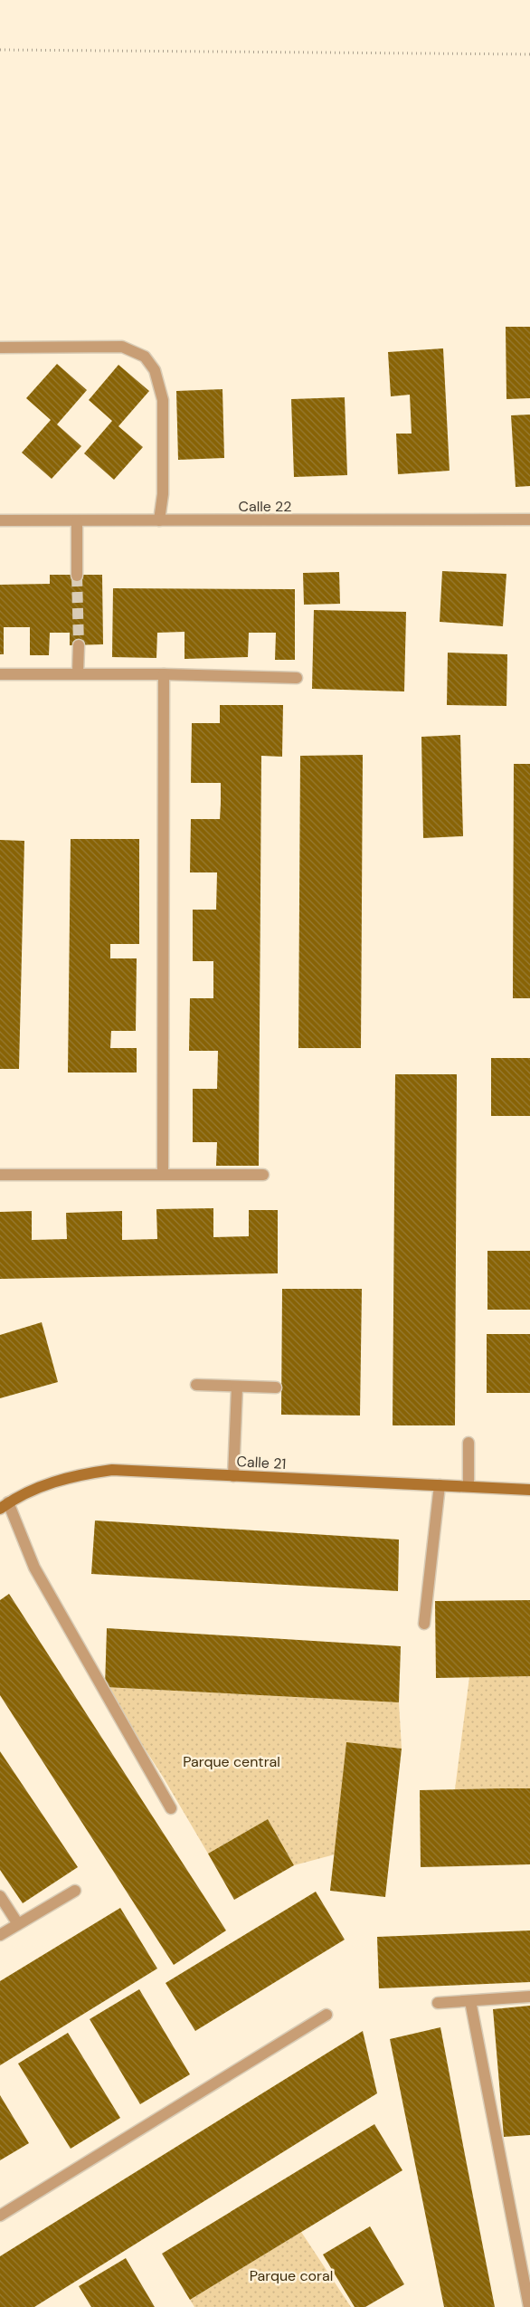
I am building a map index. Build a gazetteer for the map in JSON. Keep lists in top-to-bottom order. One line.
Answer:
{"streets":{"street":["Calle 22","Calle 21"]},"parks":["Parque central","Parque coral"]}
